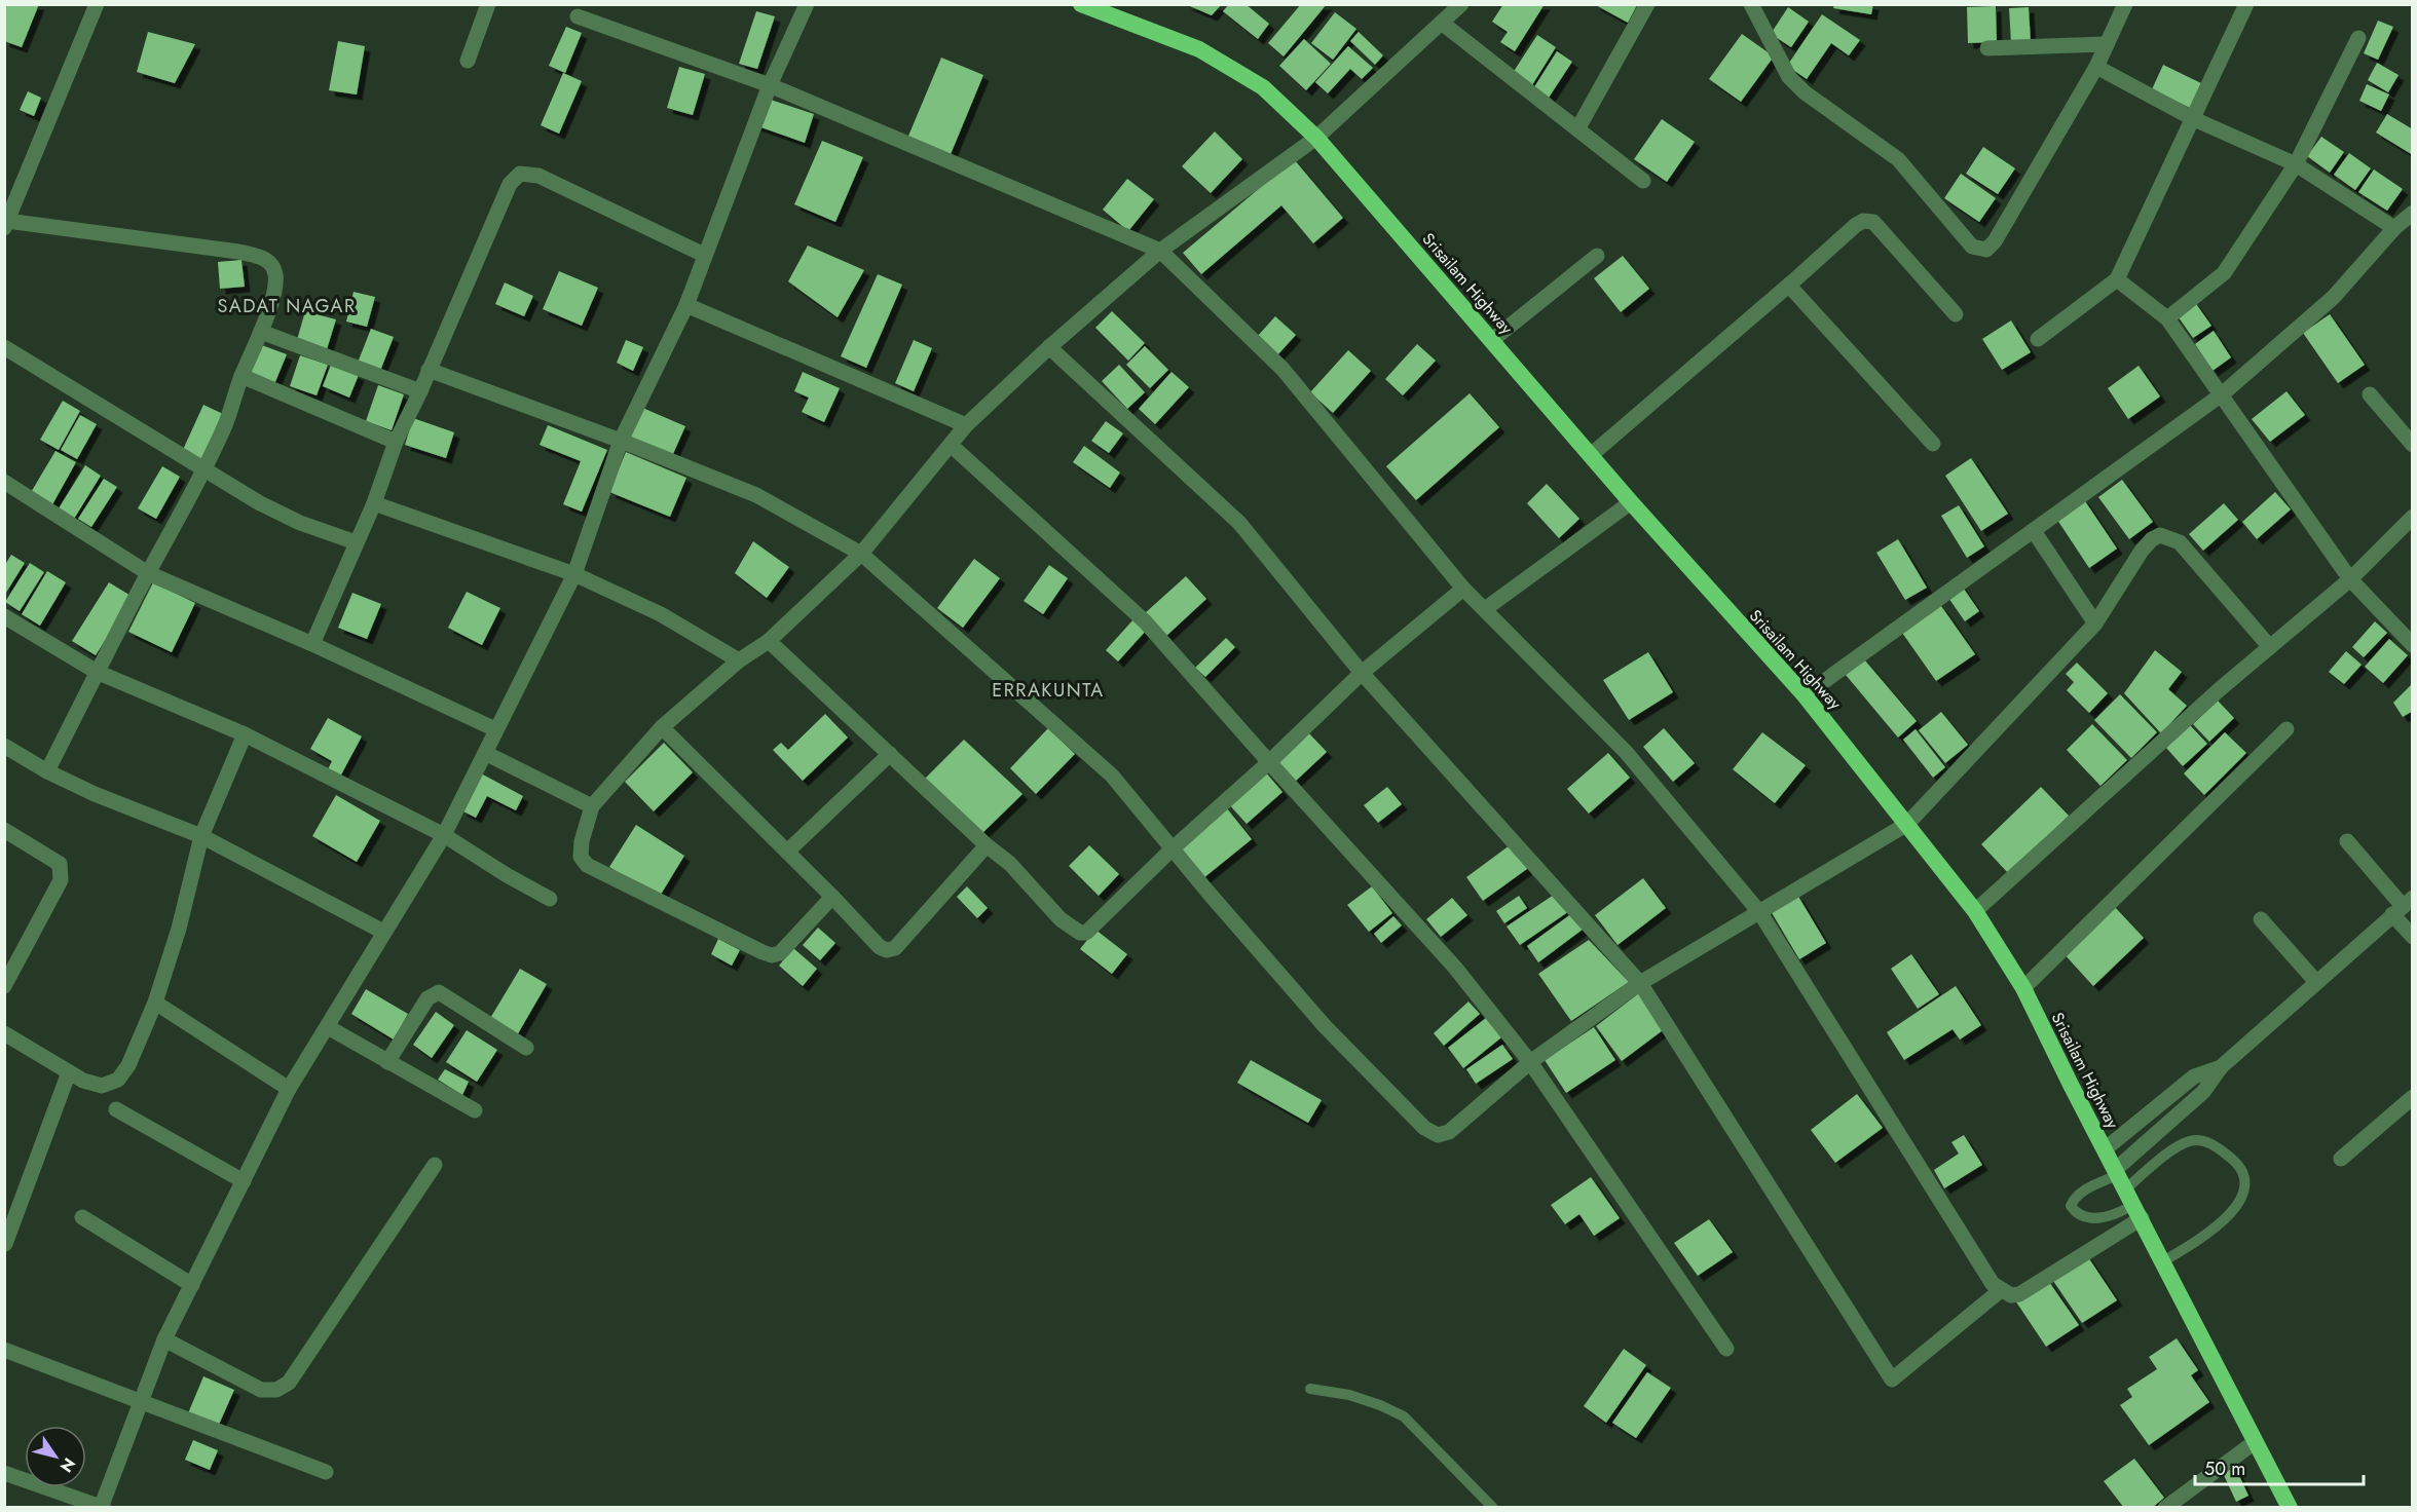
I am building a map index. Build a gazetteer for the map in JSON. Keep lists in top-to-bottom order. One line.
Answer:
{"streets":{"highway":["Srisailam Highway"]},"districts":["SADAT NAGAR","ERRAKUNTA"],"scale_bar":"50 m","north":"bottom right"}
